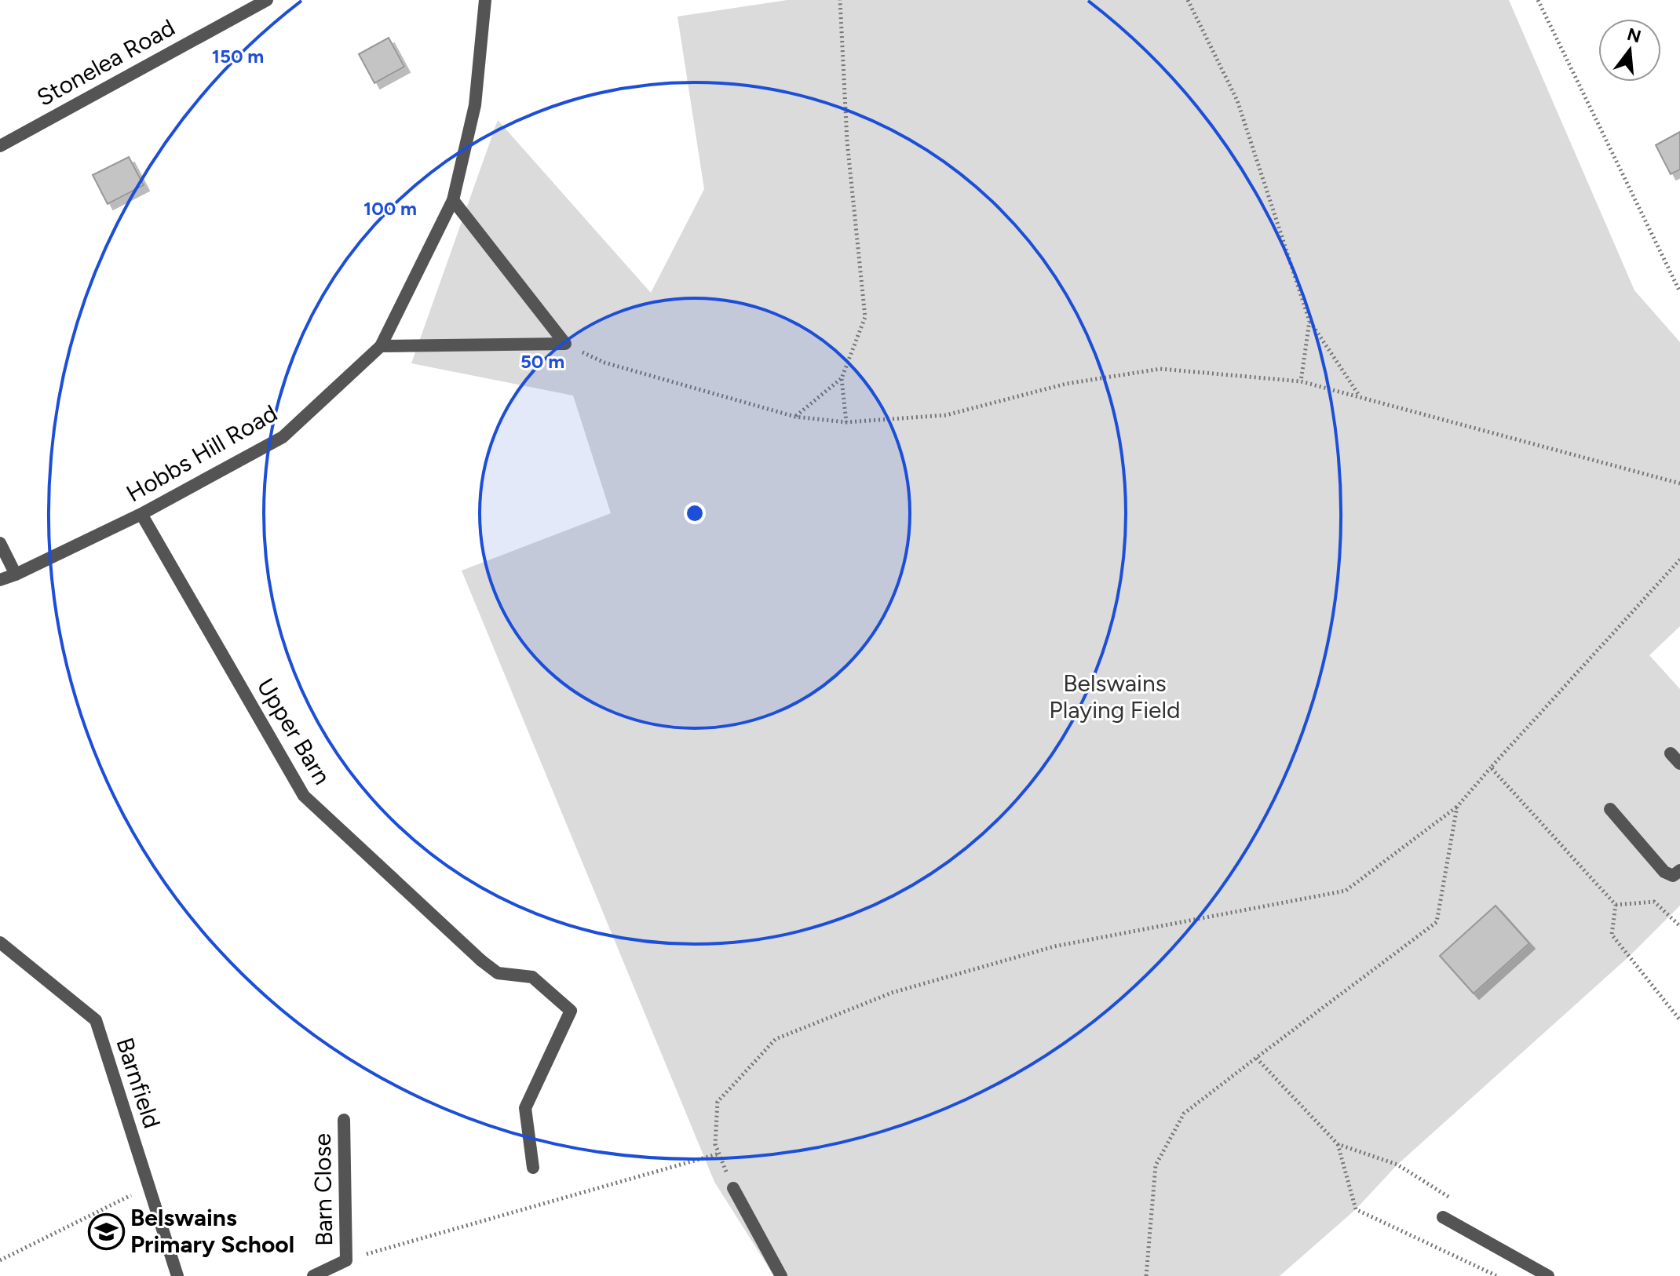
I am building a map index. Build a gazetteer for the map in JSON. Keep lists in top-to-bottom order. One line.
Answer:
{"streets":{"street":["Stonelea Road","Hobbs Hill Road","Upper Barn","Barnfield","Barn Close"]},"crossings":[["Hobbs Hill Road","Upper Barn"]],"parks":["Belswains Playing Field"],"places":{"school or university":["Belswains Primary School"]},"north":"top","rings":["150 m","100 m","50 m"]}
